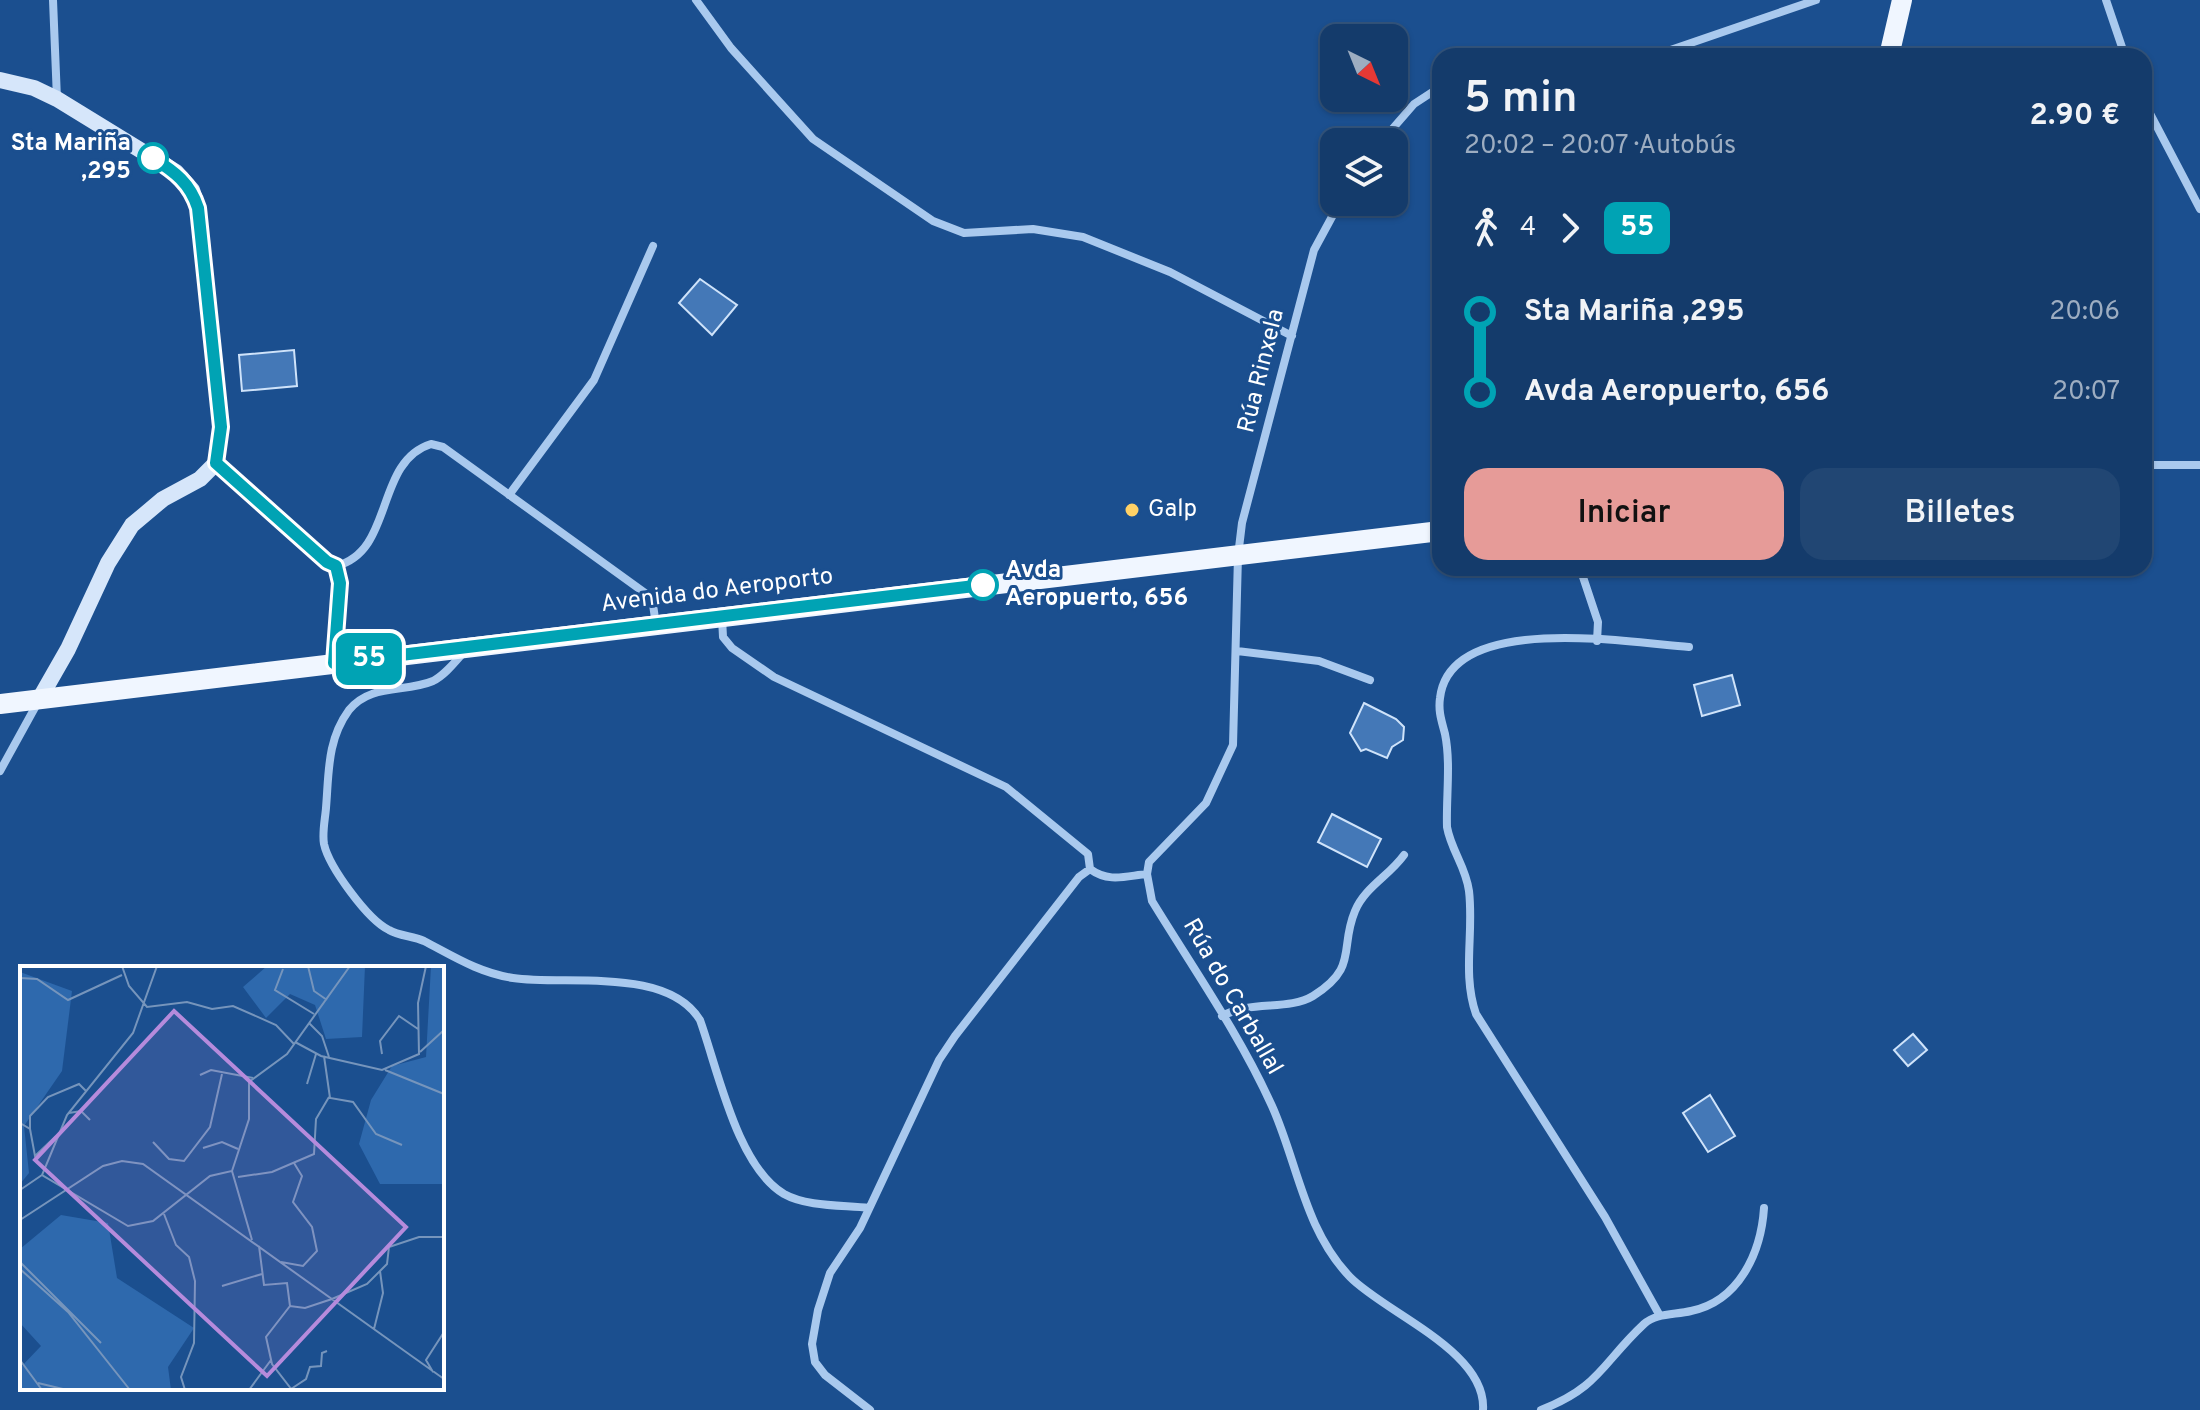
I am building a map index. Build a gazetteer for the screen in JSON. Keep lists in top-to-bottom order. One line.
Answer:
{"streets":{"main road":["Avenida do Aeroporto"],"street":["Rúa Rinxela","Rúa do Carballal"]},"crossings":[["Rúa Rinxela","Avenida do Aeroporto"]],"places":["Sta Mariña ,295","Galp","Avda Aeropuerto, 656"],"lines":["bus line 55"],"north":"bottom right","page":{"on_map":"55","heading":["5 min","20:02 – 20:07 · Autobús","2.90 €"],"legs":["4","55"],"list":[{"name":"Sta Mariña ,295","value":"20:06"},{"name":"Avda Aeropuerto, 656","value":"20:07"}],"buttons":["Iniciar","Billetes"]}}
